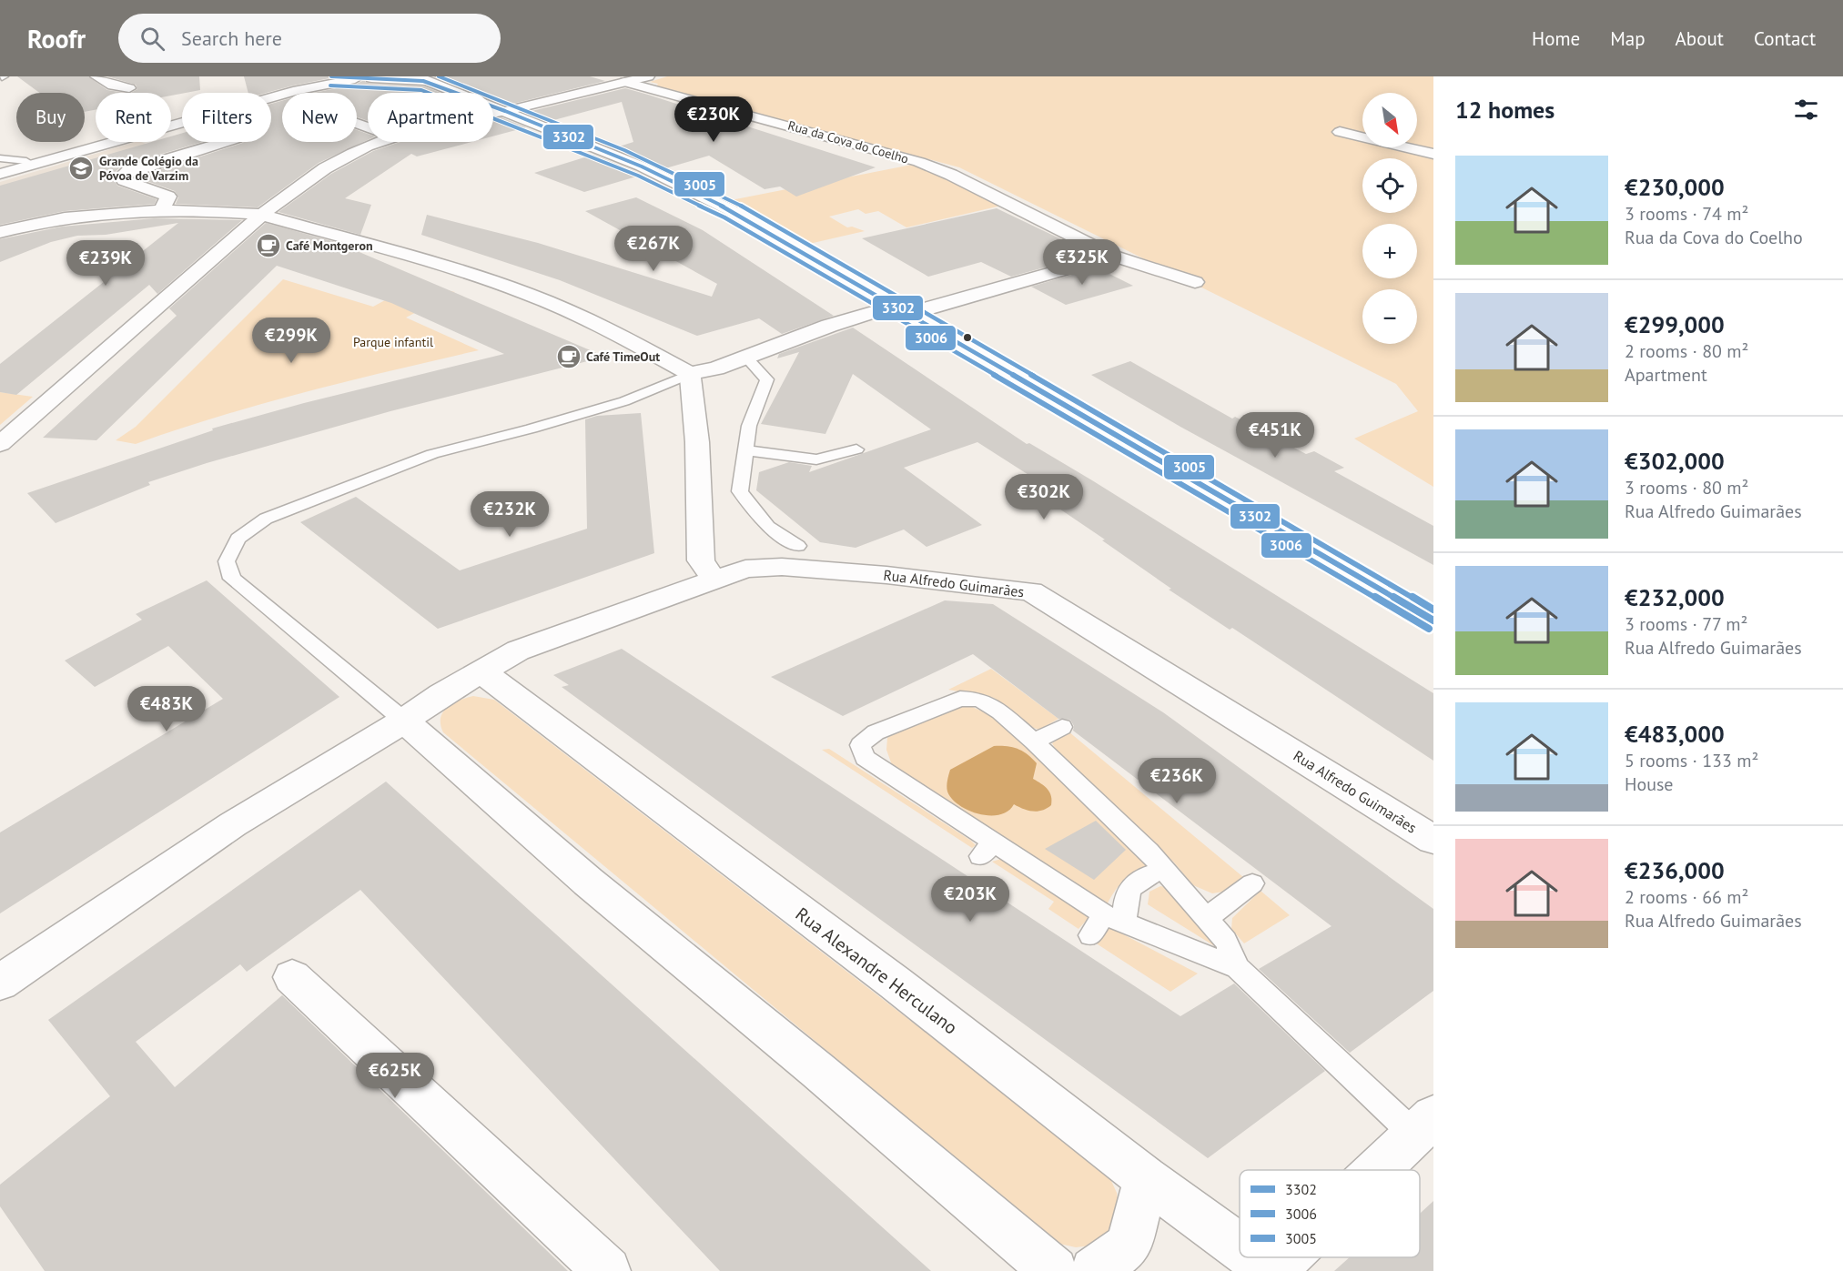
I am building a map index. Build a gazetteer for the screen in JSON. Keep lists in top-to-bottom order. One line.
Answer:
{"streets":{"street":["Rua da Cova do Coelho","Rua Alfredo Guimarães","Rua Alexandre Herculano"]},"crossings":[["Rua Alfredo Guimarães","Rua Alexandre Herculano"]],"parks":["Parque infantil"],"places":{"school or university":["Grande Colégio da Póvoa de Varzim"],"cafe":["Café Montgeron","Café TimeOut"]},"lines":["transit line 3302","transit line 3005","transit line 3006"],"legend":["3302","3006","3005"],"north":"bottom right","page":{"header":"Roofr","search":"Search here","nav":["Home","Map","About","Contact"],"heading":"12 homes","map_buttons":["+","−"],"chip":["Buy","Rent","Filters","New","Apartment"],"price":["€230K","€267K","€325K","€239K","€299K","€451K","€302K","€232K","€483K","€236K","€203K","€625K"],"list":[{"name":"€230,000","note":"3 rooms · 74 m² · Rua da Cova do Coelho"},{"name":"€299,000","note":"2 rooms · 80 m² · Apartment"},{"name":"€302,000","note":"3 rooms · 80 m² · Rua Alfredo Guimarães"},{"name":"€232,000","note":"3 rooms · 77 m² · Rua Alfredo Guimarães"},{"name":"€483,000","note":"5 rooms · 133 m² · House"},{"name":"€236,000","note":"2 rooms · 66 m² · Rua Alfredo Guimarães"}]}}
